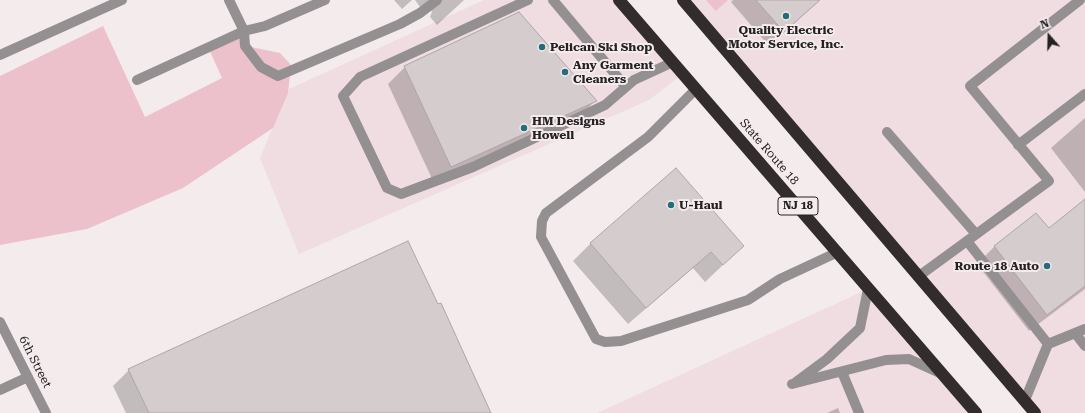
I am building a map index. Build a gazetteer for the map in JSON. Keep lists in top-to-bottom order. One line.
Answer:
{"streets":{"highway":["State Route 18","NJ 18"],"street":["6th Street"]},"places":["Quality Electric Motor Service, Inc.","Pelican Ski Shop","Any Garment Cleaners","HM Designs Howell","U-Haul","Route 18 Auto"],"north":"top"}
